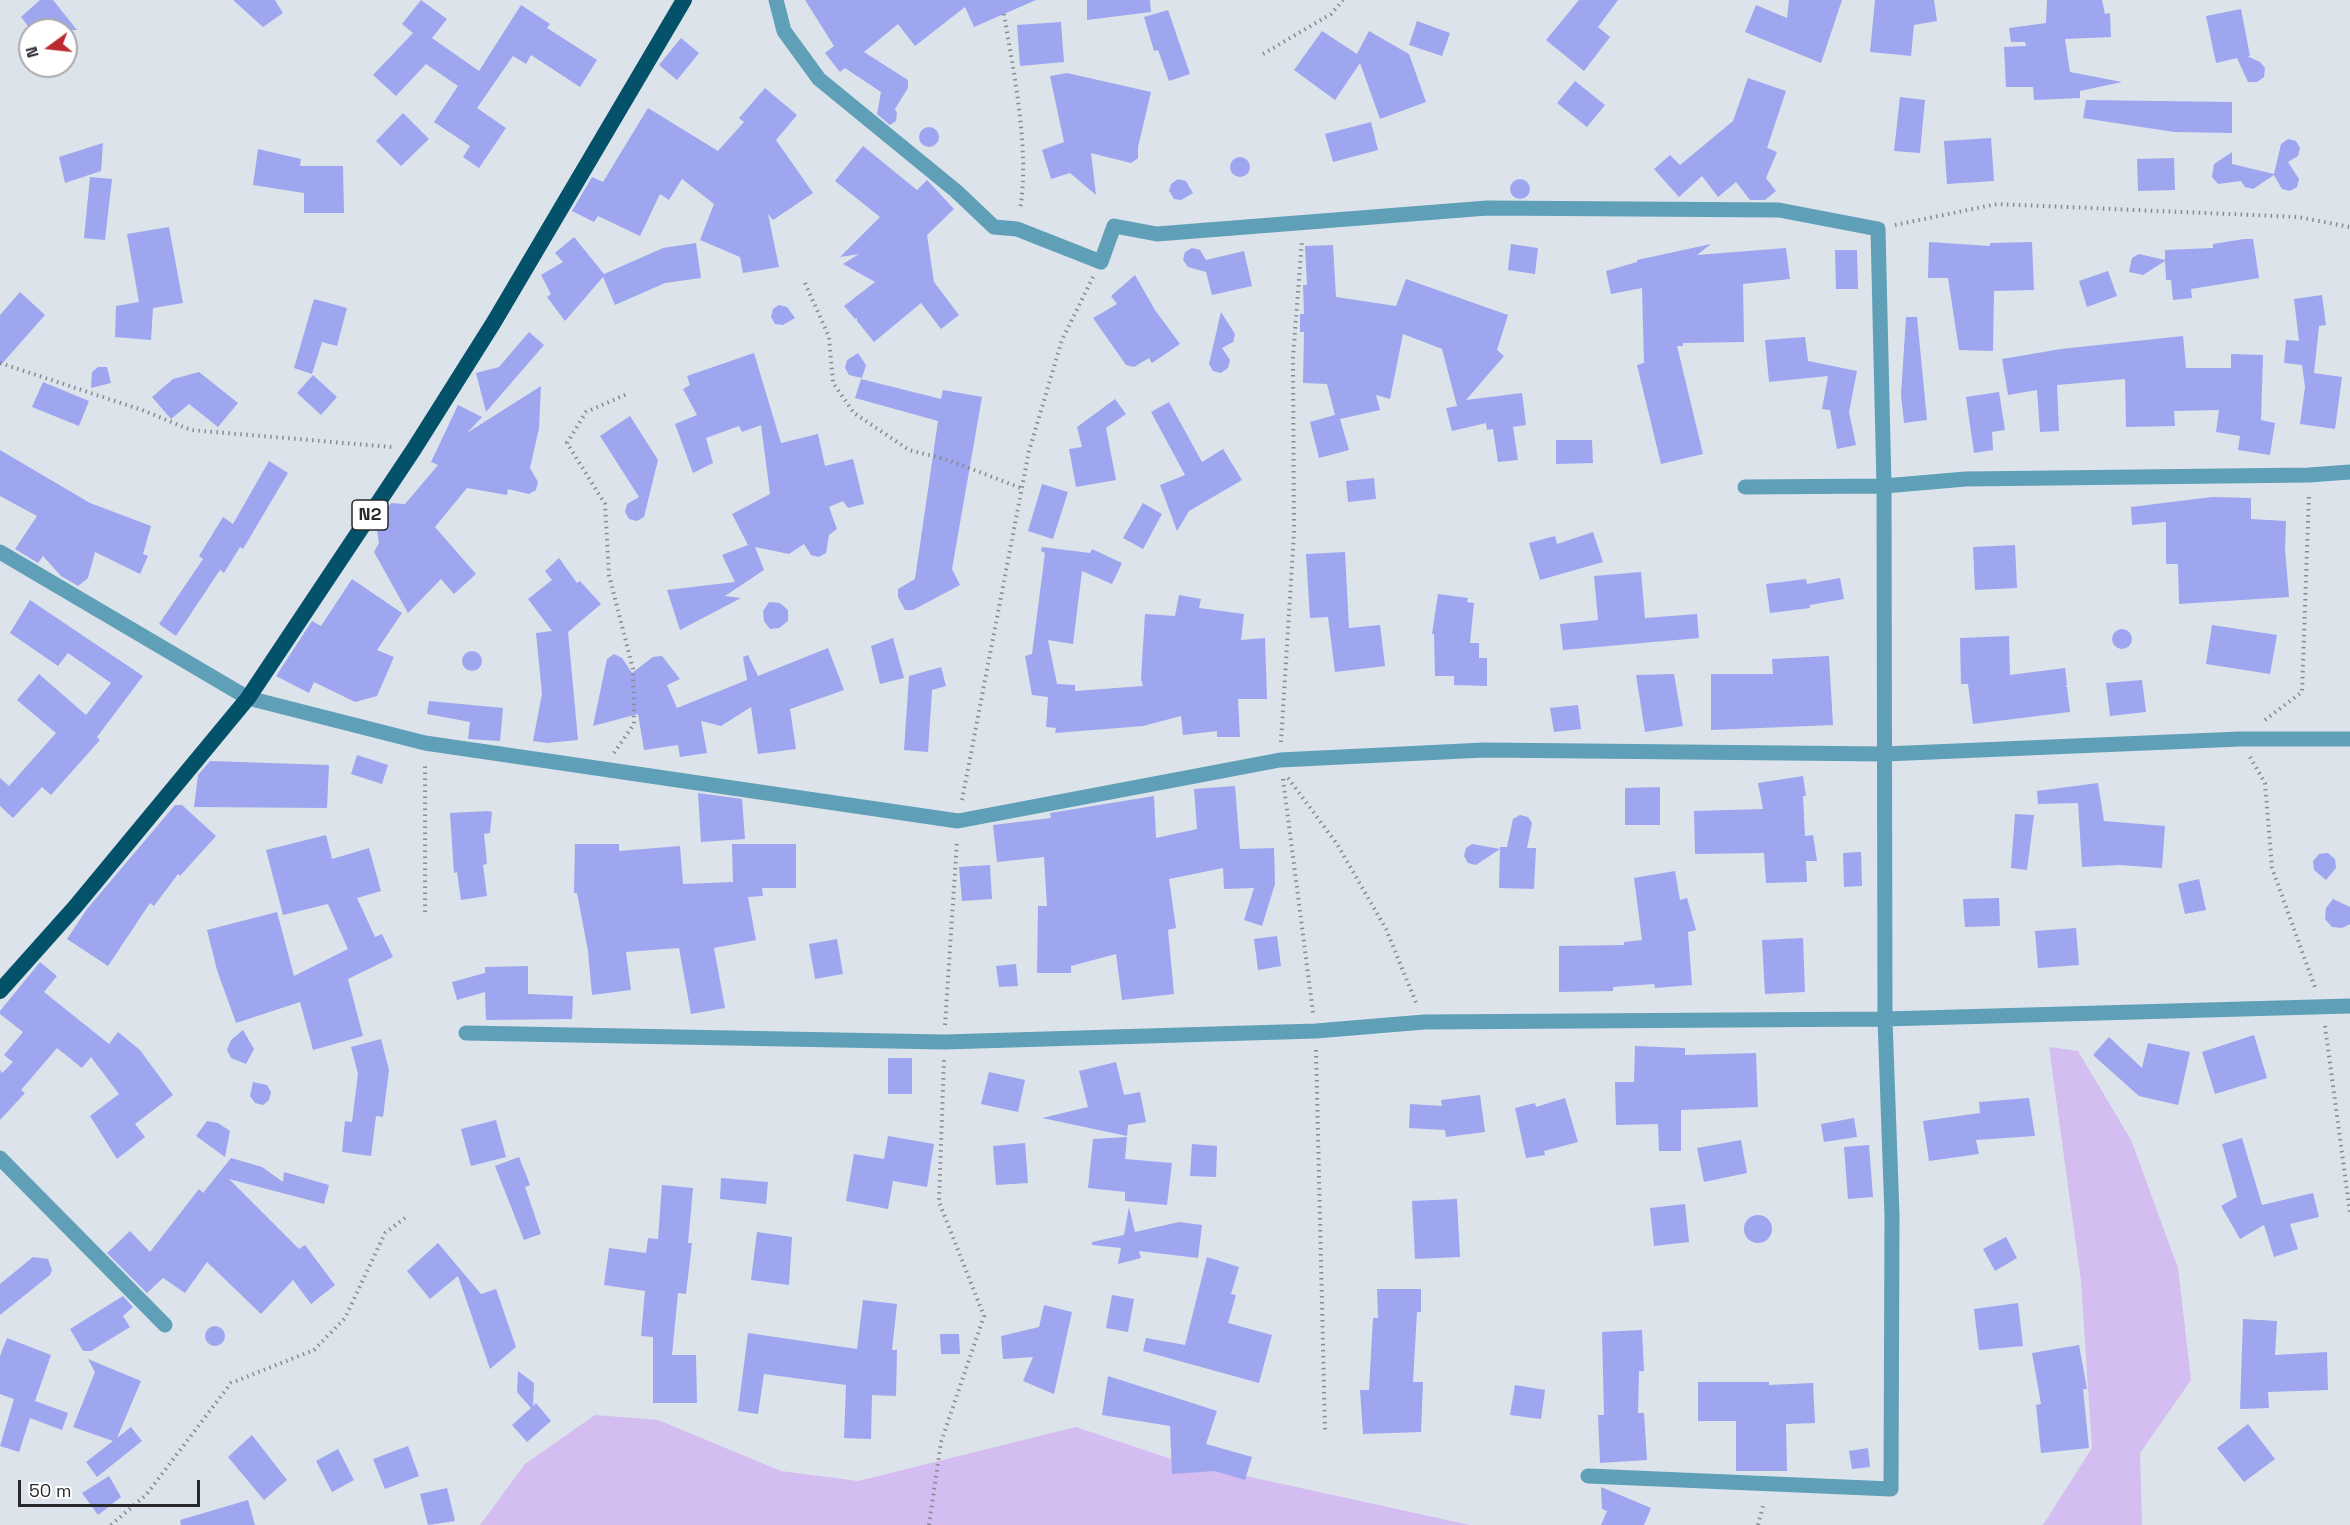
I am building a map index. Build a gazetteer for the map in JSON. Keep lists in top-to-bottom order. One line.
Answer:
{"streets":{"highway":["N2"]},"scale_bar":"50 m","north":"left"}
